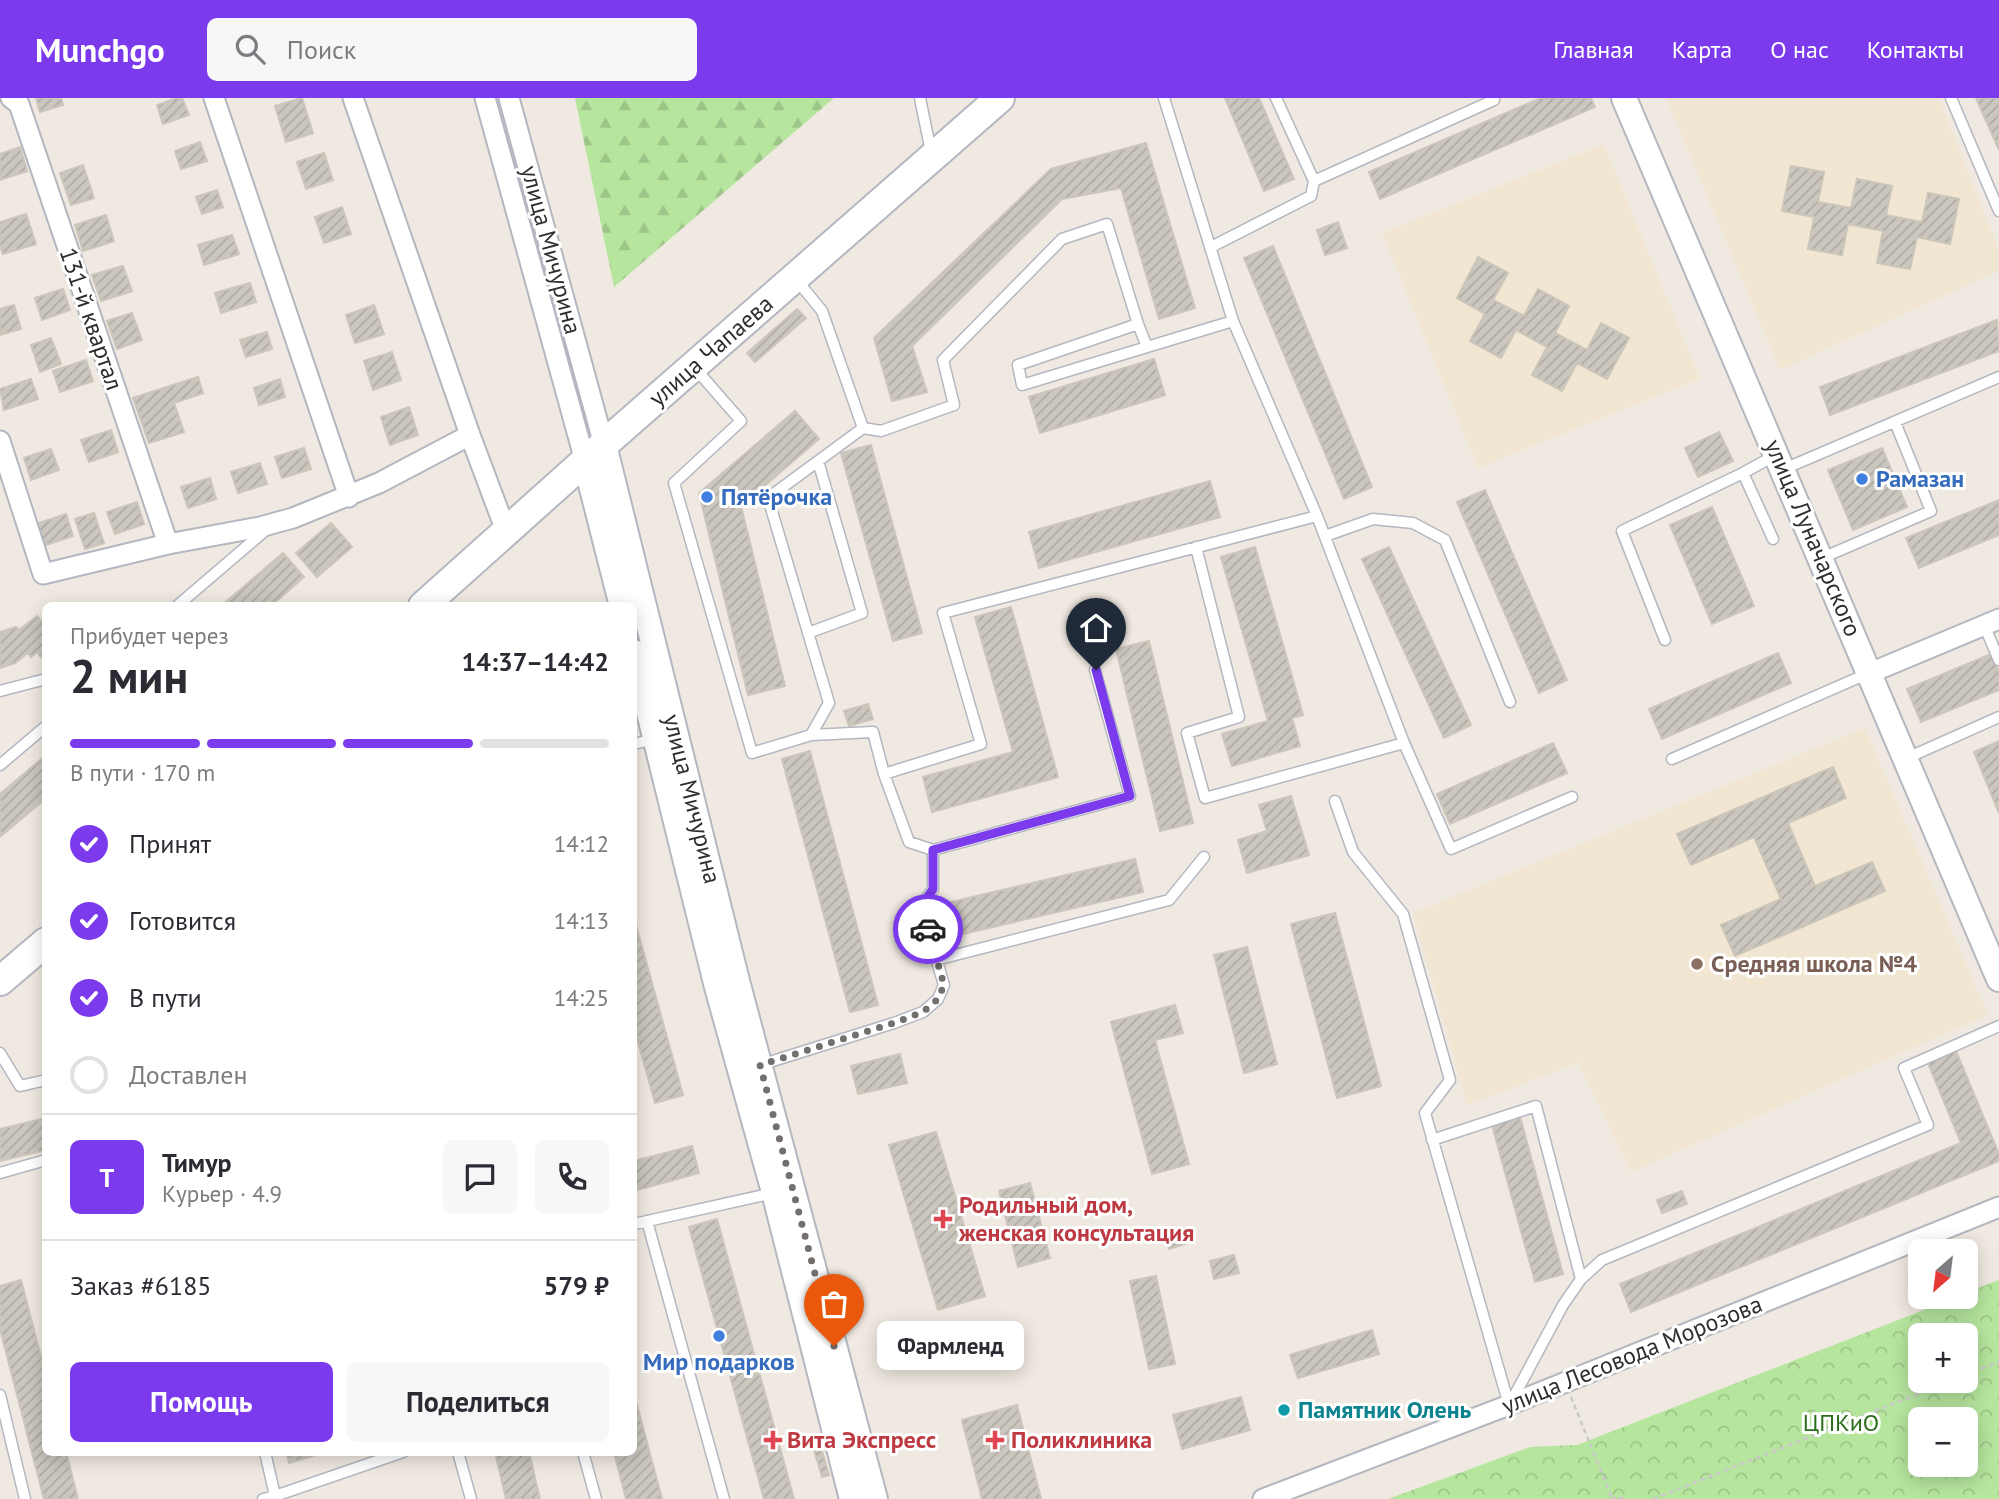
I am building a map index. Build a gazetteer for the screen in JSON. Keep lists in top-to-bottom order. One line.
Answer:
{"streets":{"main road":["улица Чапаева"],"street":["улица Мичурина","131-й квартал","улица Луначарского","улица Лесовода Морозова"]},"crossings":[["улица Мичурина","улица Чапаева"]],"parks":["ЦПКиО"],"places":{"other":["Рамазан","Пятёрочка","Средняя школа №4","Мир подарков","Фармленд","Памятник Олень"],"health":["Родильный дом, женская консультация","Вита Экспресс","Поликлиника"]},"north":"bottom left","page":{"header":"Munchgo","search":"Поиск","nav":["Главная","Карта","О нас","Контакты"],"heading":["2 мин","Прибудет через","14:37–14:42"],"panel":["Тимур","Курьер · 4.9","Заказ #6185","579 ₽"],"bar":"В пути · 170 m","list":[["Принят","14:12"],["Готовится","14:13"],["В пути","14:25"],"Доставлен"],"round":"Т","map_buttons":["+","−"],"bubble":"Фармленд","buttons":["Помощь","Поделиться"]}}
